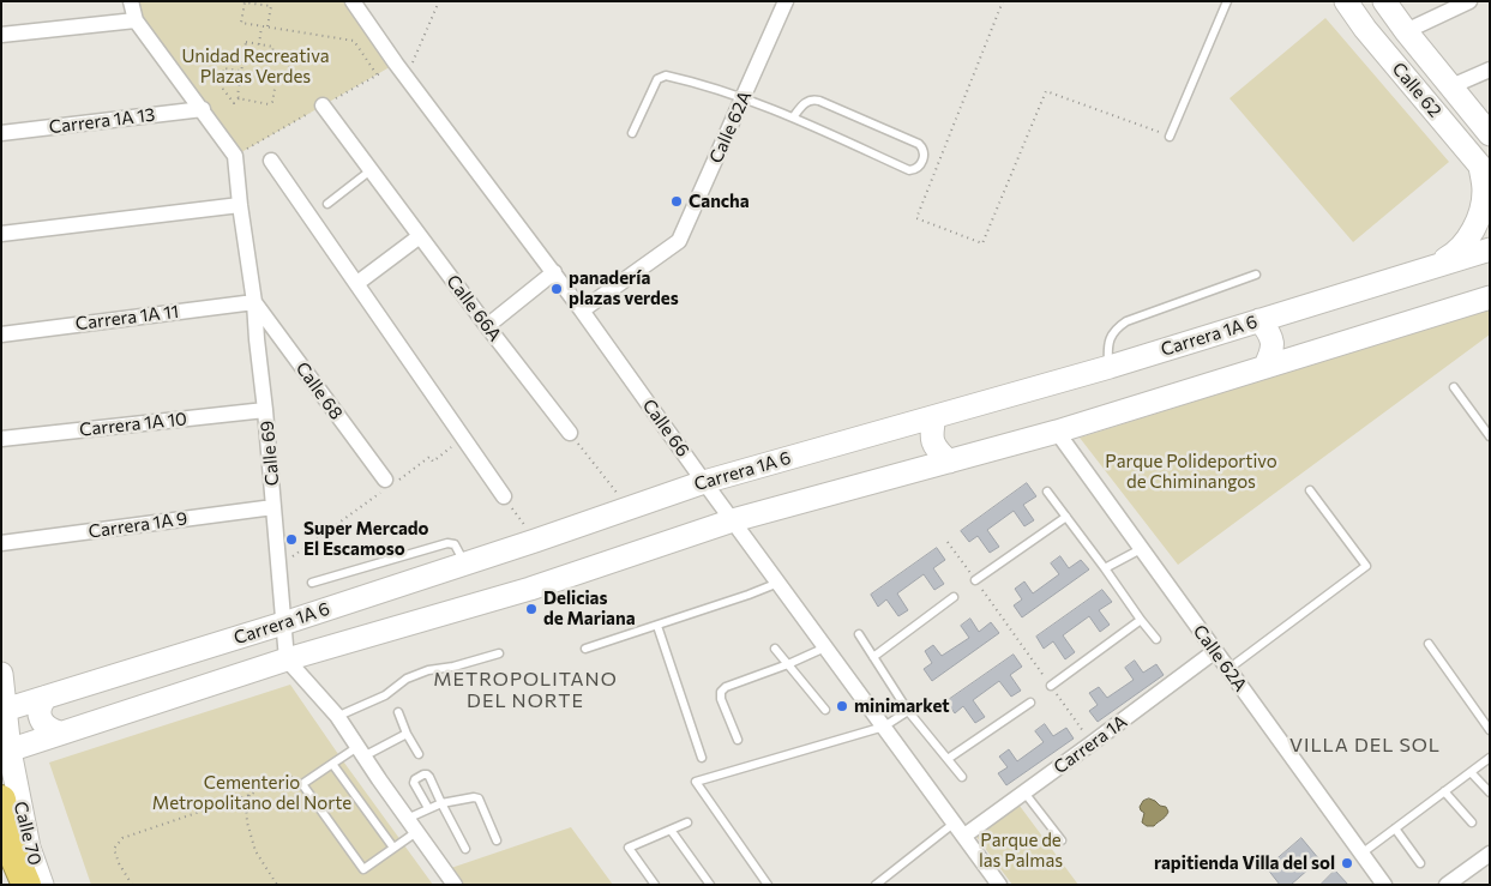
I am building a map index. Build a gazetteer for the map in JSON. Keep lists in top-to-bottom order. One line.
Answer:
{"streets":{"street":["Calle 62","Carrera 1A 13","Calle 62A","Calle 66A","Carrera 1A 11","Carrera 1A 6","Calle 68","Carrera 1A 10","Calle 66","Calle 69","Carrera 1A 9","Carrera 1A","Calle 70"]},"crossings":[["Carrera 1A 13","Calle 69"],["Calle 62A","Carrera 1A 6"],["Calle 62A","Calle 66"],["Calle 62A","Carrera 1A"],["Carrera 1A 11","Calle 68"],["Carrera 1A 11","Calle 69"],["Carrera 1A 6","Calle 66"],["Carrera 1A 6","Calle 69"],["Carrera 1A 6","Calle 70"],["Calle 68","Calle 69"],["Carrera 1A 10","Calle 69"],["Calle 66","Carrera 1A"],["Calle 69","Carrera 1A 9"]],"districts":["METROPOLITANO DEL NORTE","VILLA DEL SOL"],"parks":["Unidad Recreativa Plazas Verdes","Parque Polideportivo de Chiminangos","Cementerio Metropolitano del Norte","Parque de las Palmas"],"places":["Cancha","panadería plazas verdes","Super Mercado El Escamoso","Delicias de Mariana","minimarket","rapitienda Villa del sol"]}
